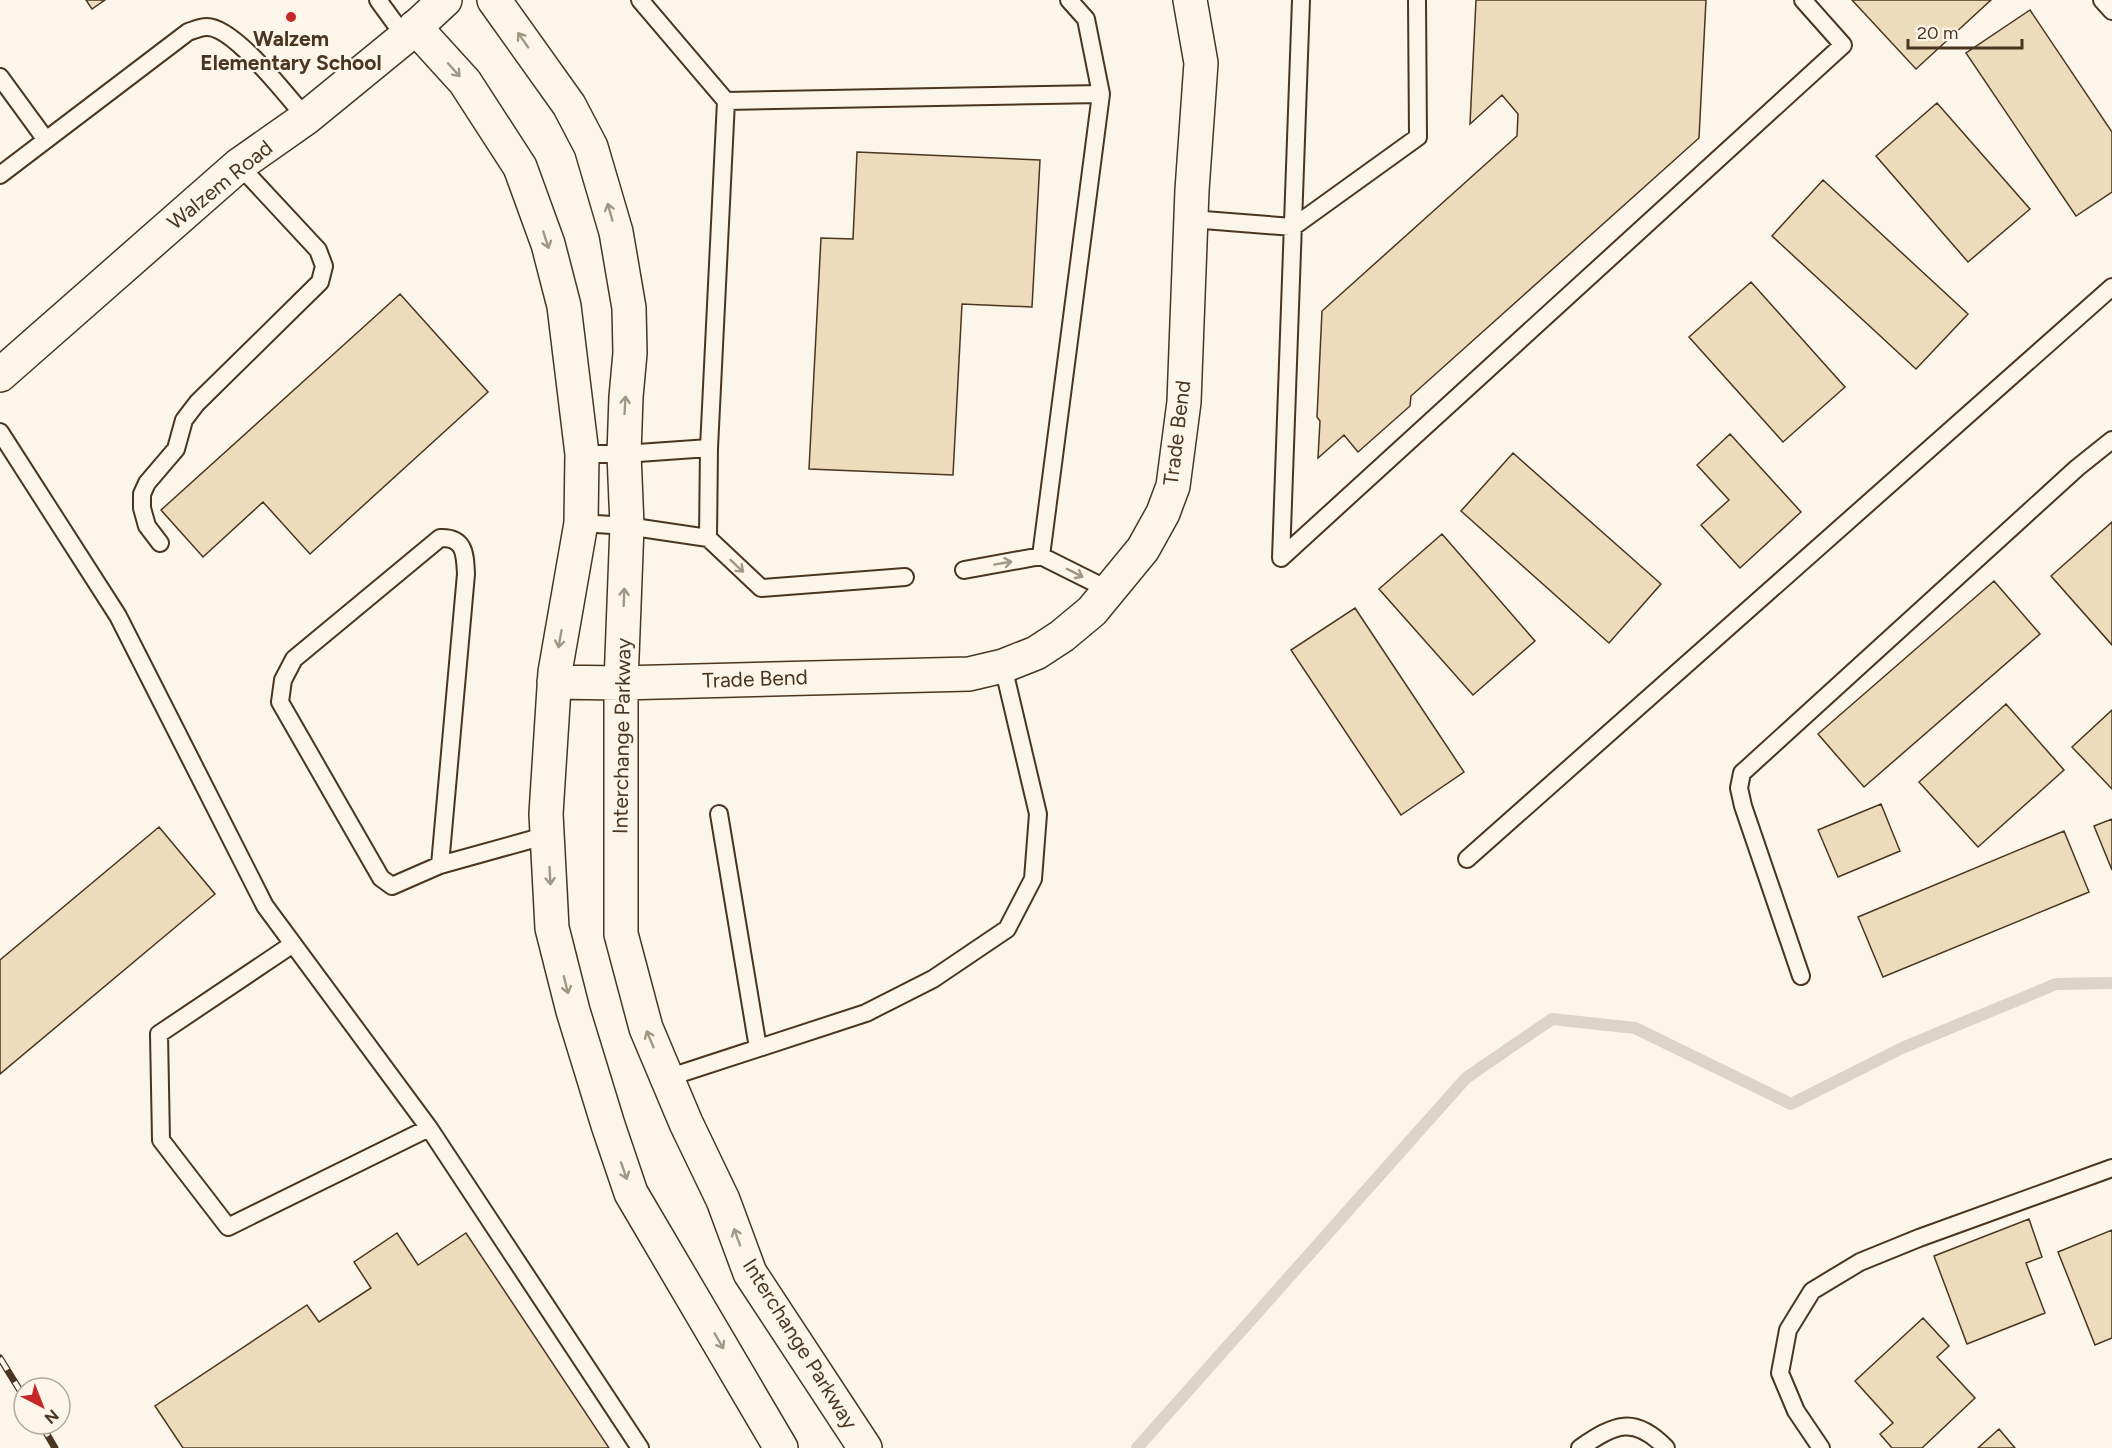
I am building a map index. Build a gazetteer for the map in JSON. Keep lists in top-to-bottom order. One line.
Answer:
{"streets":{"street":["Walzem Road","Trade Bend","Interchange Parkway"]},"crossings":[["Trade Bend","Interchange Parkway"]],"places":["Walzem Elementary School"],"scale_bar":"20 m","north":"bottom right"}
